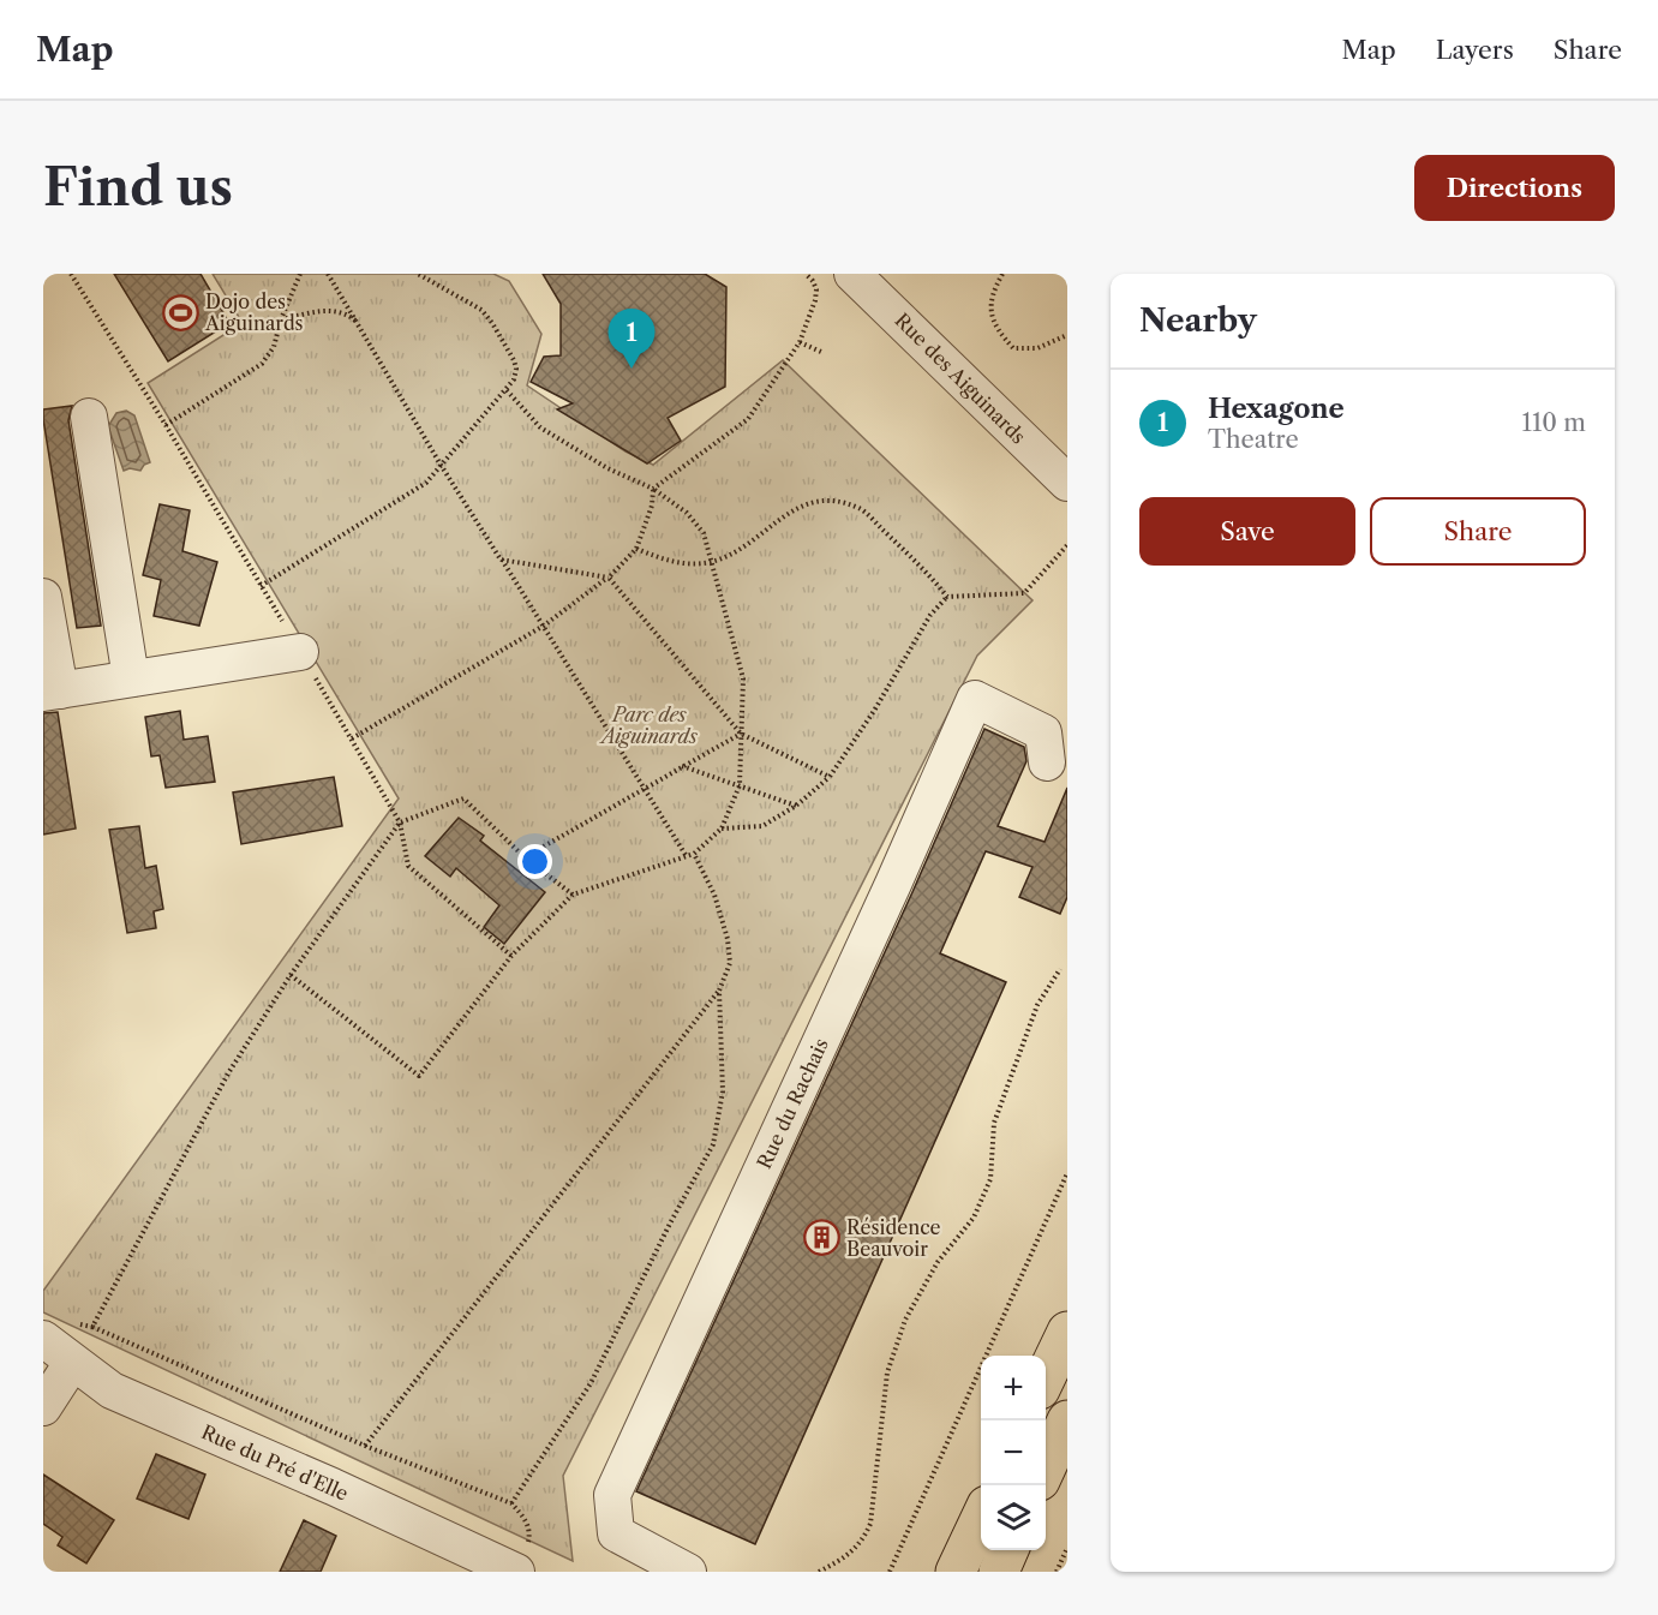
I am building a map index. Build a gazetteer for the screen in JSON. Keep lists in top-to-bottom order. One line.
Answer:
{"streets":{"street":["Rue des Aiguinards","Rue du Rachais","Rue du Pré d'Elle"]},"parks":["Parc des Aiguinards"],"places":{"sports":["Dojo des Aiguinards"],"building":["Résidence Beauvoir"]},"page":{"header":"Map","nav":["Map","Layers","Share"],"buttons":["Directions",["Save","Share"]],"title":"Find us","heading":"Nearby","pins":"1","list":[{"mark":"1","name":"Hexagone","note":"Theatre","value":"110 m"}],"map_buttons":["+","−"]}}
